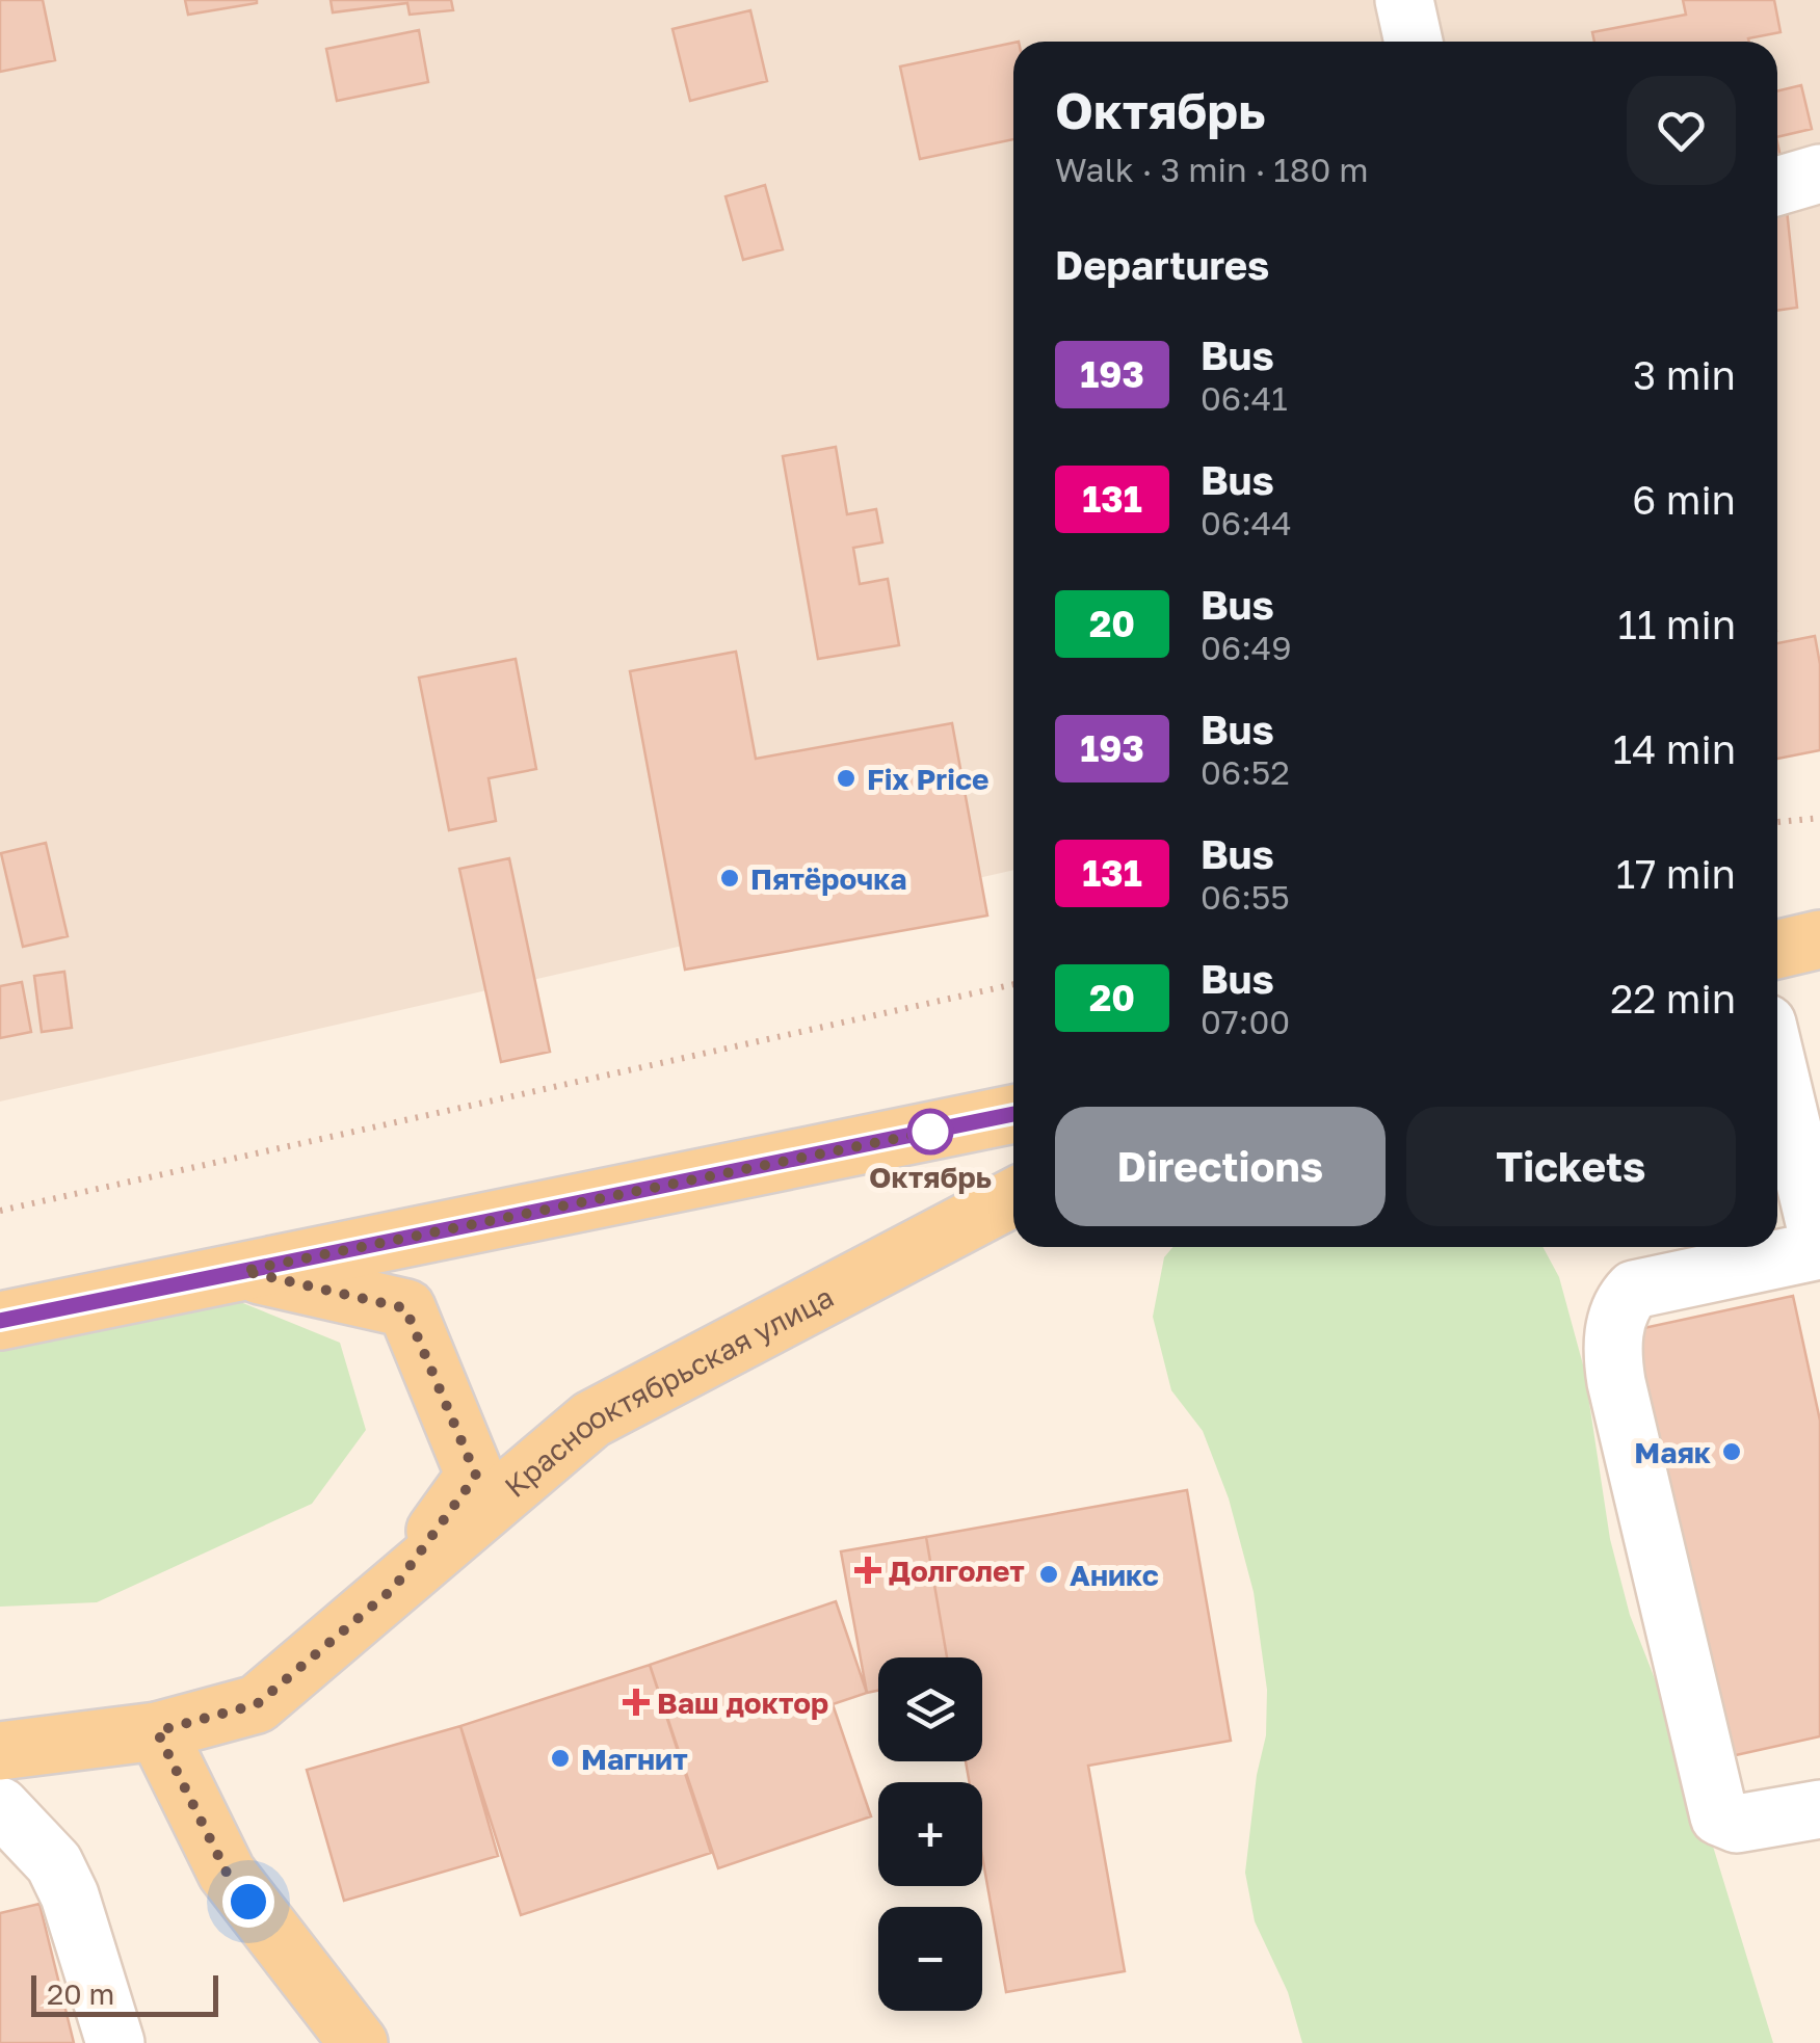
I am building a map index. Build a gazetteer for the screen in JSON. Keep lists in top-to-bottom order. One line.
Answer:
{"streets":{"main road":["Краснооктябрьская улица"]},"places":{"other":["Fix Price","Пятёрочка","Октябрь","Маяк","Аникс","Магнит"],"health":["Долголет","Ваш доктор"]},"lines":["bus line 193"],"scale_bar":"20 m","page":{"heading":[["Октябрь","Walk · 3 min · 180 m"],"Departures"],"list":[{"mark":"193","name":"Bus","note":"06:41","value":"3 min"},{"mark":"131","name":"Bus","note":"06:44","value":"6 min"},{"mark":"20","name":"Bus","note":"06:49","value":"11 min"},{"mark":"193","name":"Bus","note":"06:52","value":"14 min"},{"mark":"131","name":"Bus","note":"06:55","value":"17 min"},{"mark":"20","name":"Bus","note":"07:00","value":"22 min"}],"buttons":["Directions","Tickets"],"map_buttons":["+","−"],"scale":"20 m"}}
